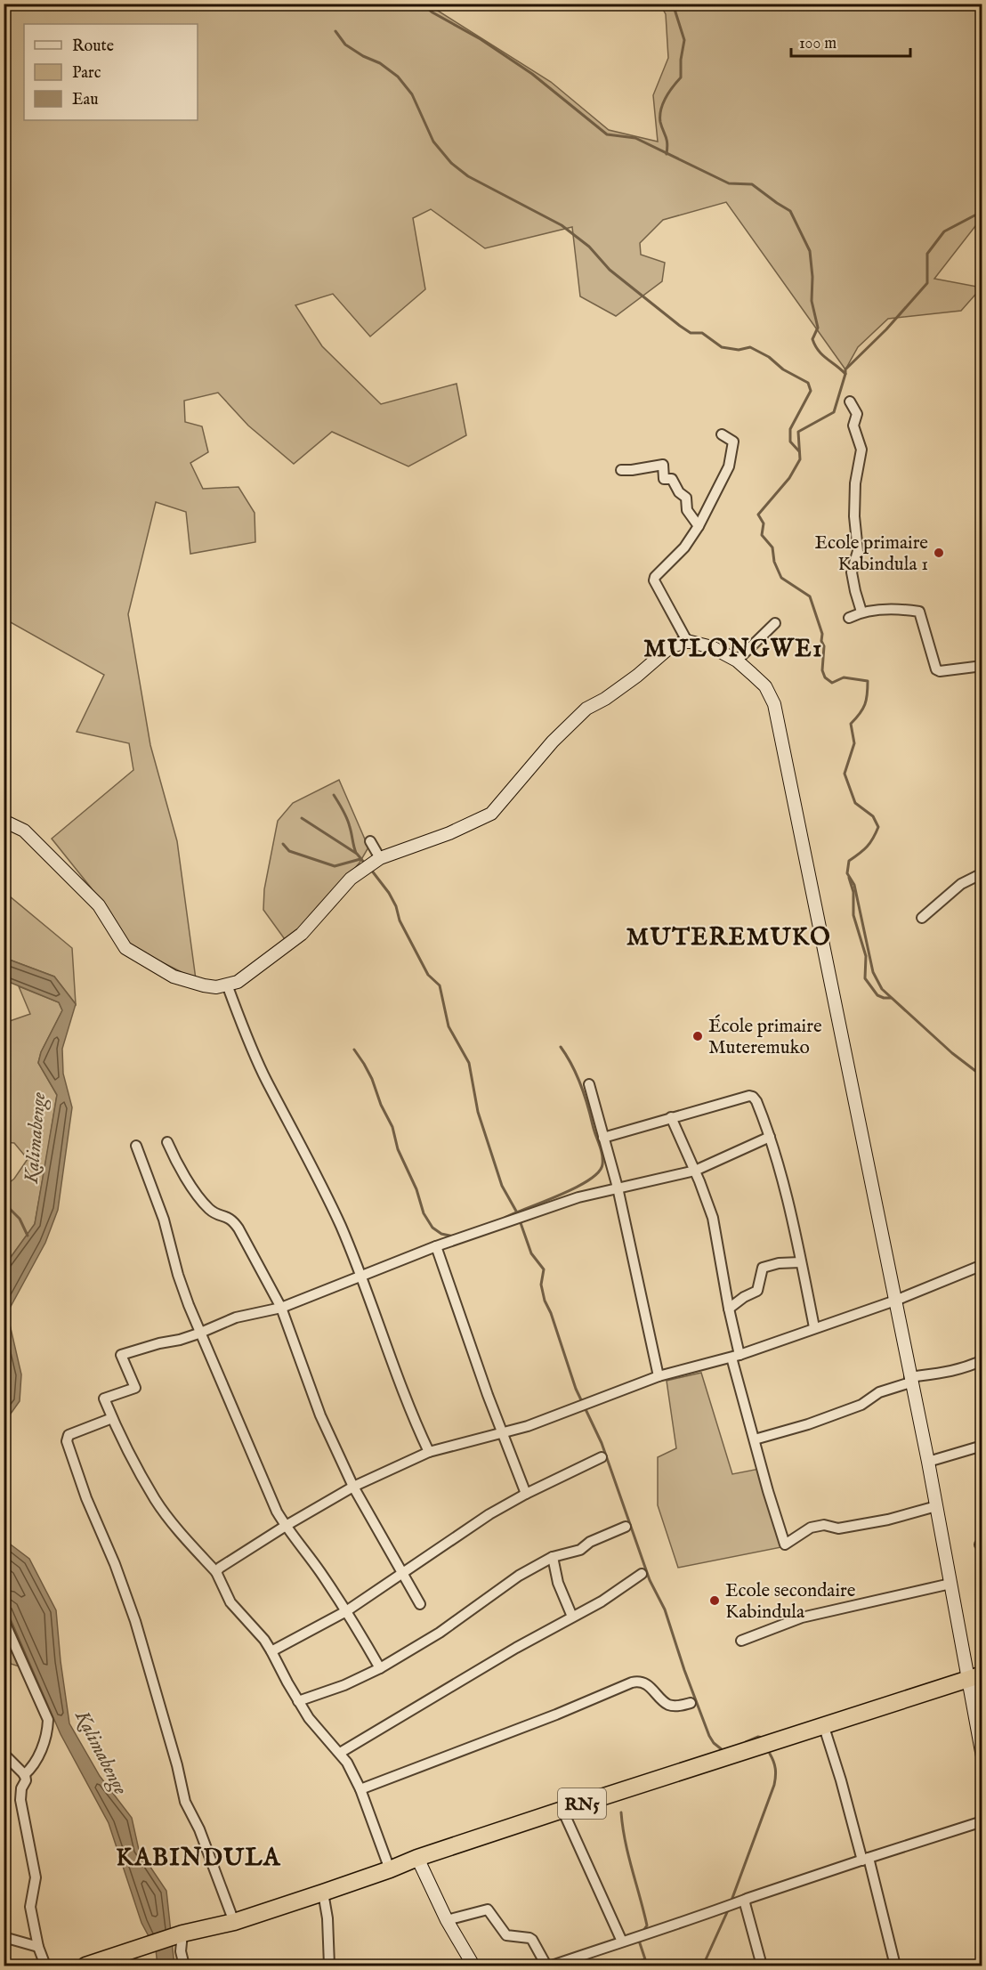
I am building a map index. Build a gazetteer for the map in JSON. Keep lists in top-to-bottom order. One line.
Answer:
{"streets":{"highway":["RN5"]},"districts":["MULONGWE1","MUTEREMUKO","KABINDULA"],"water":["Kalimabenge"],"places":["Ecole primaire Kabindula 1","École primaire Muteremuko","Ecole secondaire Kabindula"],"legend":["Route","Parc","Eau"],"scale_bar":"100 m"}
